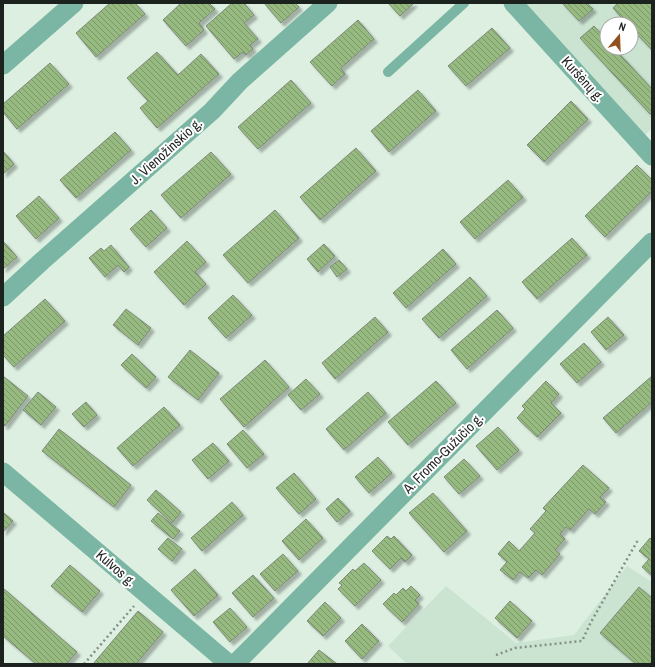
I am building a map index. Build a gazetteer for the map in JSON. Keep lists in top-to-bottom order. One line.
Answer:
{"streets":{"street":["Kuršėnų g.","J. Vienožinskio g.","A. Fromo-Gužučio g.","Kulvos g."]},"north":"top"}
